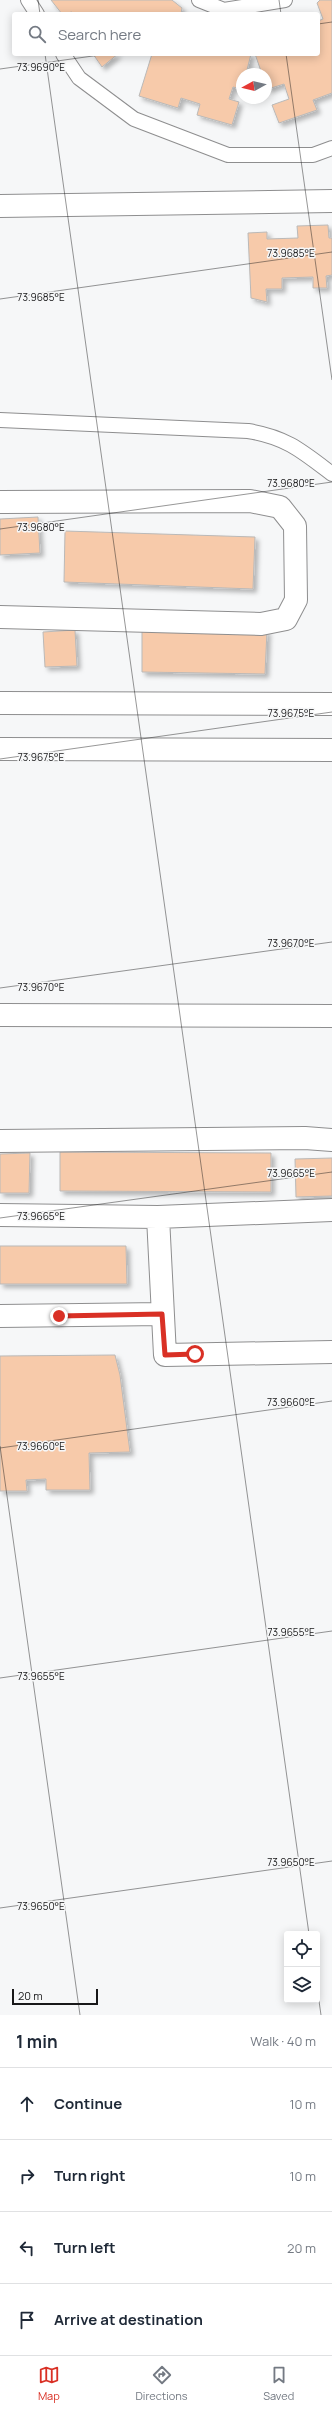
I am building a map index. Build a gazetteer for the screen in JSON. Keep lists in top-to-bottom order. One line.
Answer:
{"scale_bar":"20 m","north":"left","page":{"search":"Search here","scale":"20 m","heading":["1 min","Walk · 40 m"],"list":[["Continue","10 m"],["Turn right","10 m"],["Turn left","20 m"],"Arrive at destination"],"nav":["Map","Directions","Saved"]},"coordinates":["73.9690°E","73.9685°E","73.9680°E","73.9675°E","73.9670°E","73.9665°E","73.9660°E","73.9655°E","73.9650°E"]}
